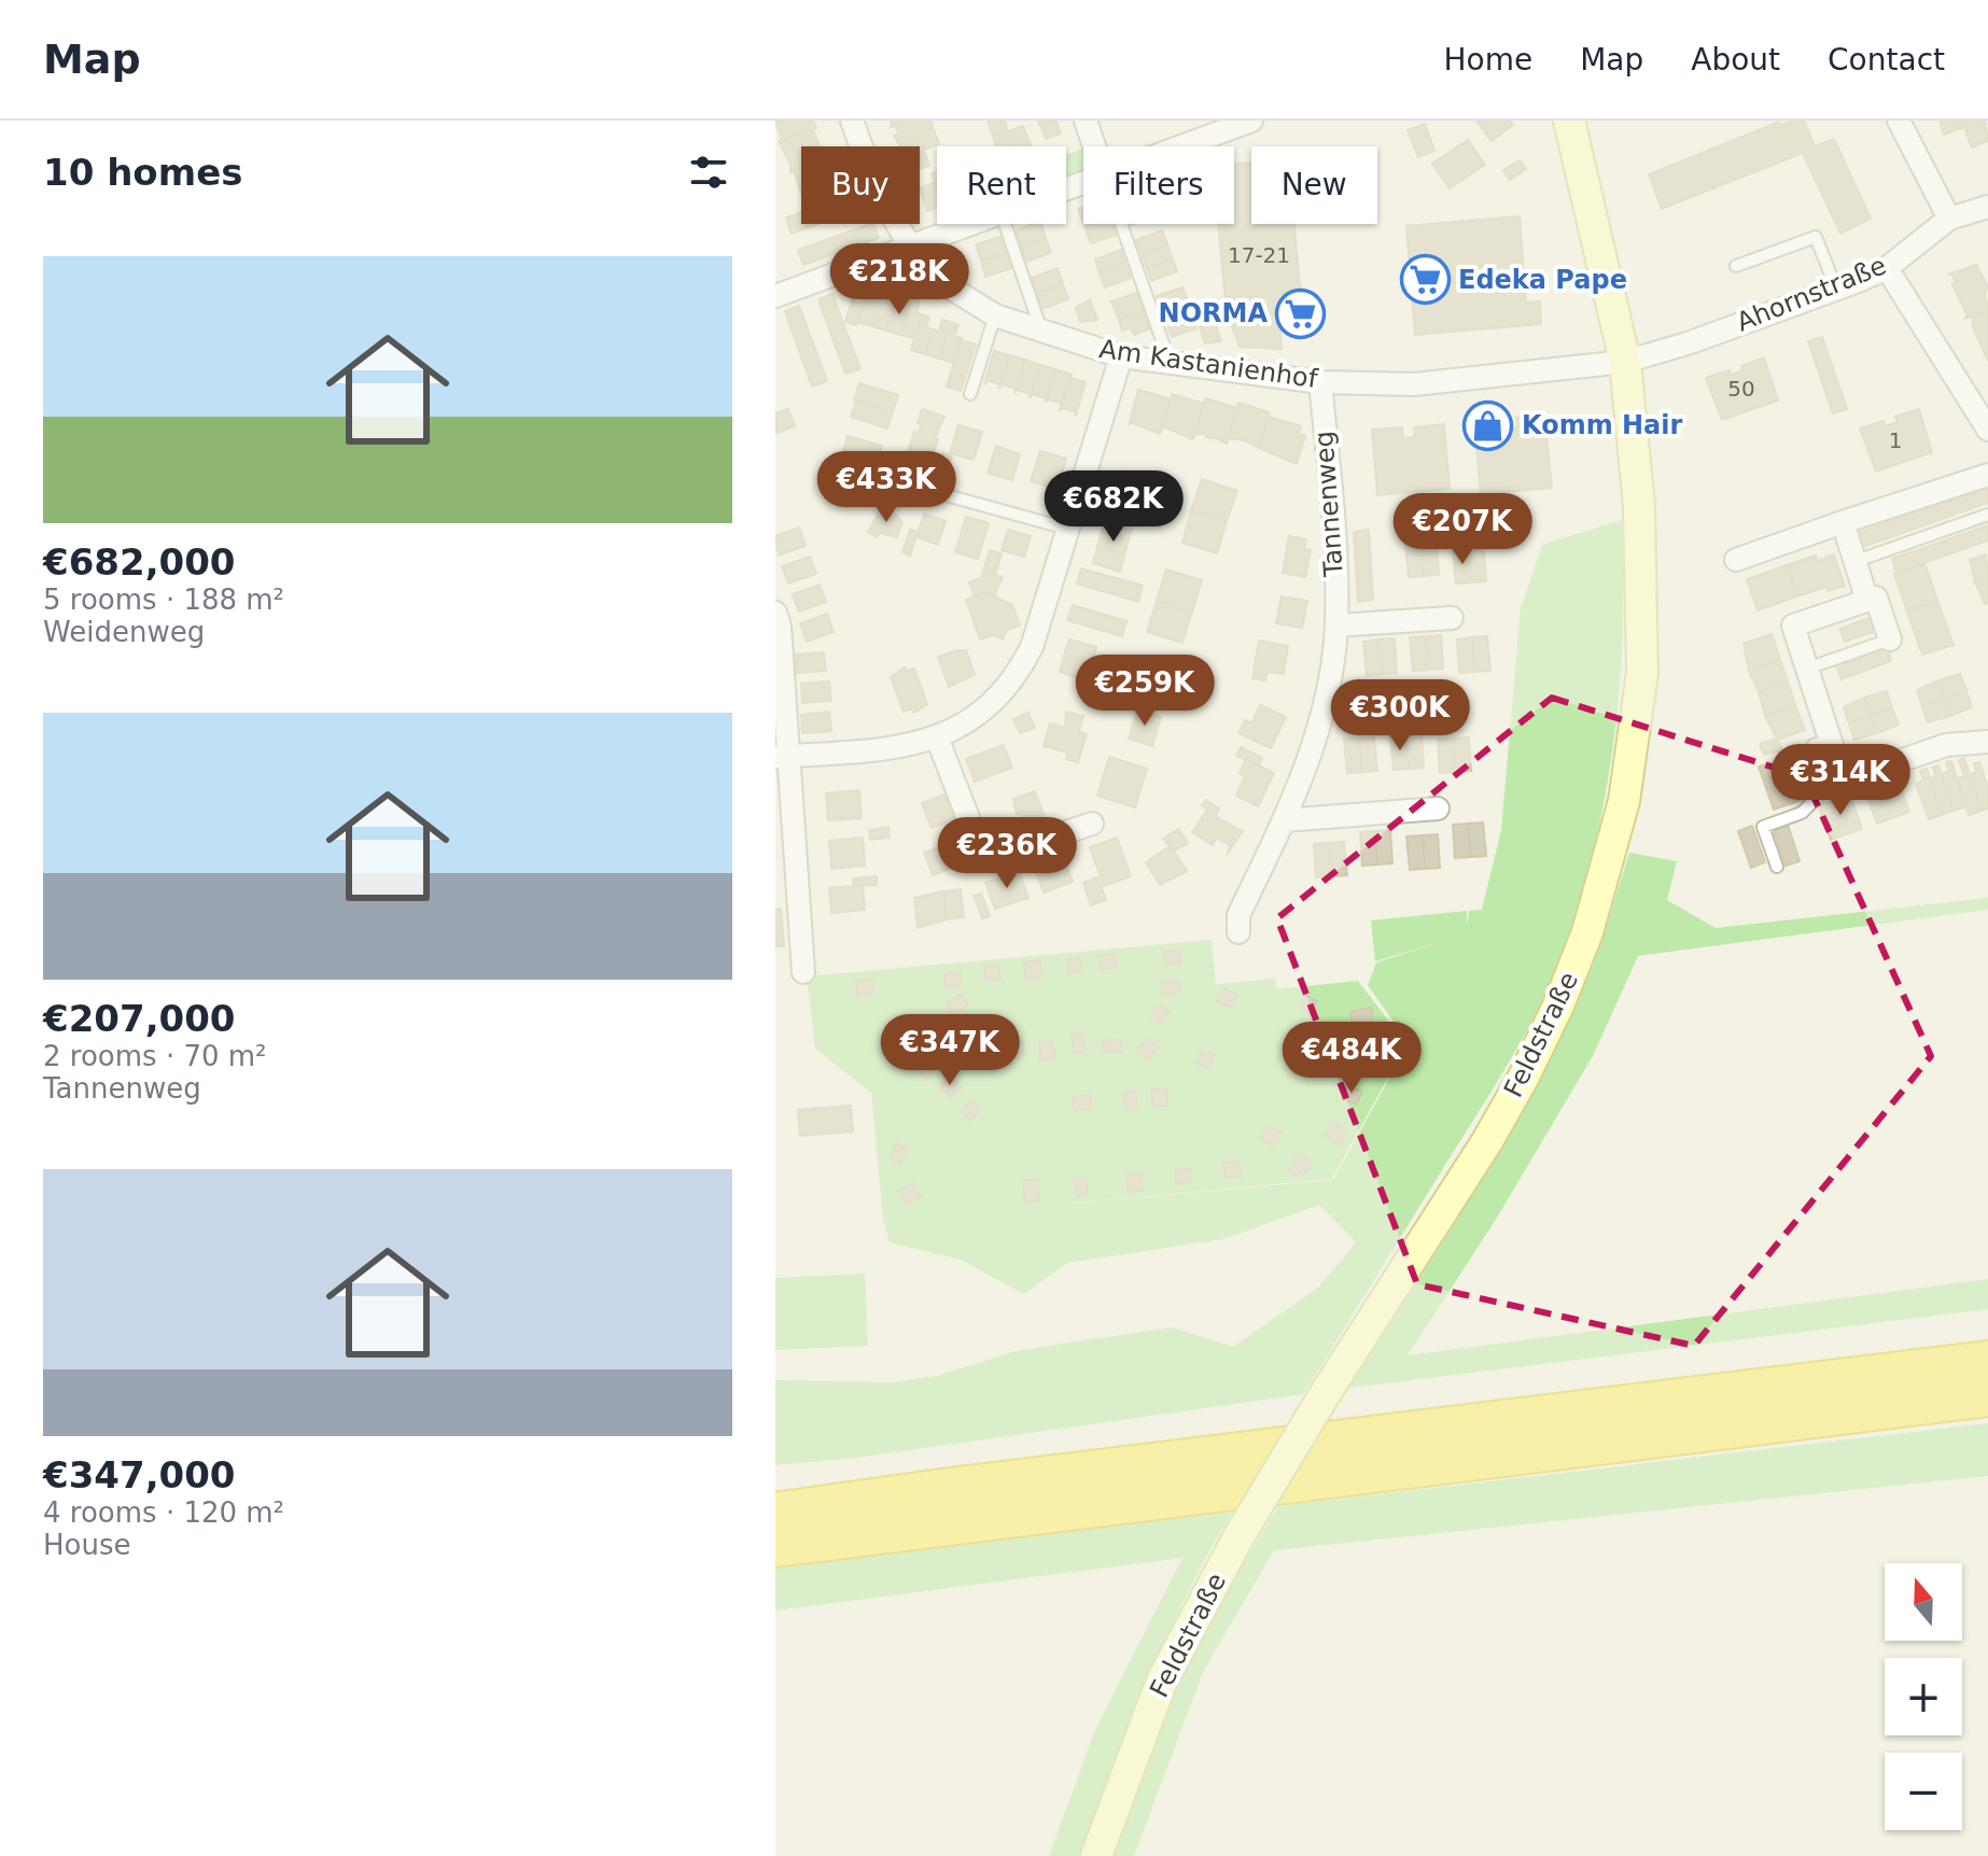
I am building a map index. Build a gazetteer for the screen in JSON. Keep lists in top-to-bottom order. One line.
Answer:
{"streets":{"main road":["Feldstraße"],"street":["Ahornstraße","Am Kastanienhof","Tannenweg"]},"crossings":[["Ahornstraße","Am Kastanienhof"],["Ahornstraße","Feldstraße"],["Am Kastanienhof","Tannenweg"],["Am Kastanienhof","Feldstraße"]],"places":{"supermarket":["Edeka Pape","NORMA"],"shop":["Komm Hair"]},"house_numbers":["17-21","50","1"],"north":"top","page":{"header":"Map","nav":["Home","Map","About","Contact"],"heading":"10 homes","chip":["Buy","Rent","Filters","New"],"list":[{"name":"€682,000","note":"5 rooms · 188 m² · Weidenweg"},{"name":"€207,000","note":"2 rooms · 70 m² · Tannenweg"},{"name":"€347,000","note":"4 rooms · 120 m² · House"}],"price":["€218K","€433K","€682K","€207K","€259K","€300K","€314K","€236K","€347K","€484K"],"map_buttons":["+","−"]}}
